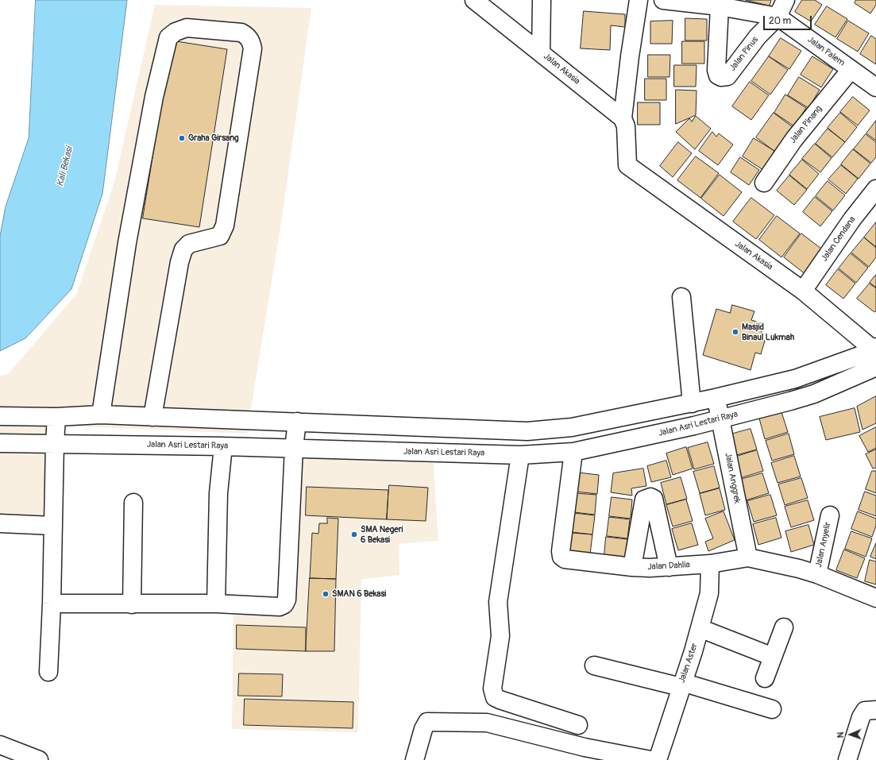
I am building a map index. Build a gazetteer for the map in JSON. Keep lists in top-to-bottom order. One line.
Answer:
{"streets":{"street":["Jalan Palem","Jalan Pinus","Jalan Akasia","Jalan Pinang","Jalan Cendana","Jalan Asri Lestari Raya","Jalan Anggrek","Jalan Anyelir","Jalan Dahlia","Jalan Aster"]},"crossings":[["Jalan Palem","Jalan Pinus"],["Jalan Palem","Jalan Pinang"],["Jalan Akasia","Jalan Cendana"],["Jalan Asri Lestari Raya","Jalan Anggrek"],["Jalan Asri Lestari Raya","Jalan Dahlia"],["Jalan Anggrek","Jalan Dahlia"],["Jalan Anyelir","Jalan Dahlia"],["Jalan Dahlia","Jalan Aster"]],"water":["Kali Bekasi"],"places":["Graha Girsang","Masjid Binaul Lukmah","SMA Negeri 6 Bekasi","SMAN 6 Bekasi"],"scale_bar":"20 m","north":"left"}
